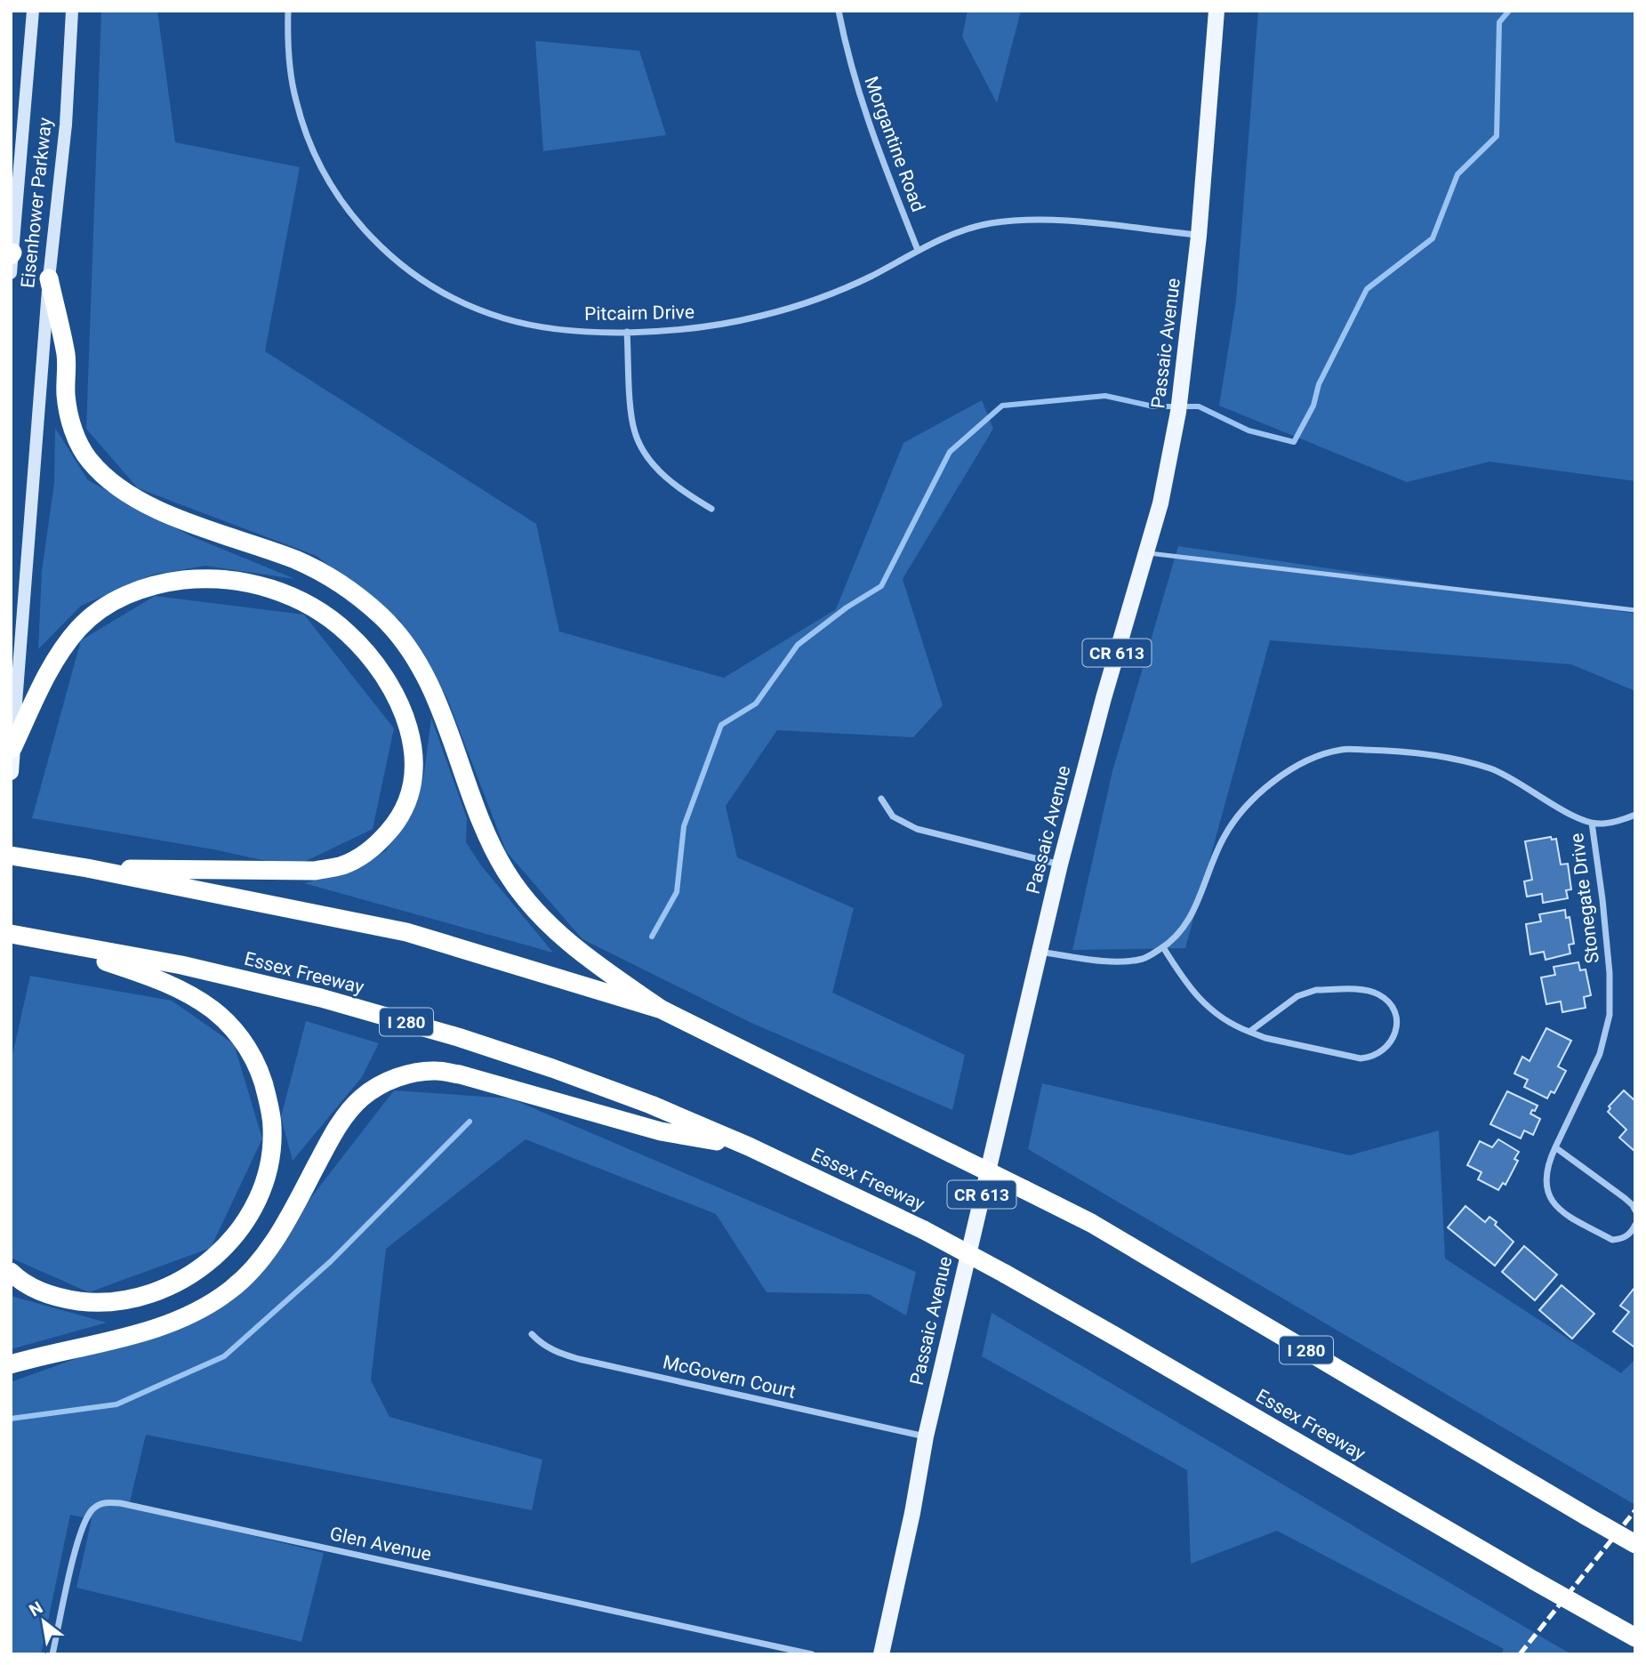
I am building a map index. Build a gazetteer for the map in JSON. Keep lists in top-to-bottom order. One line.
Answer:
{"streets":{"highway":["Essex Freeway","I 280"],"main road":["Eisenhower Parkway","Passaic Avenue","CR 613"],"street":["Morgantine Road","Pitcairn Drive","Stonegate Drive","McGovern Court","Glen Avenue"]},"crossings":[["Morgantine Road","Pitcairn Drive"],["Pitcairn Drive","Passaic Avenue"],["Passaic Avenue","Stonegate Drive"],["Passaic Avenue","McGovern Court"]],"north":"top left"}
